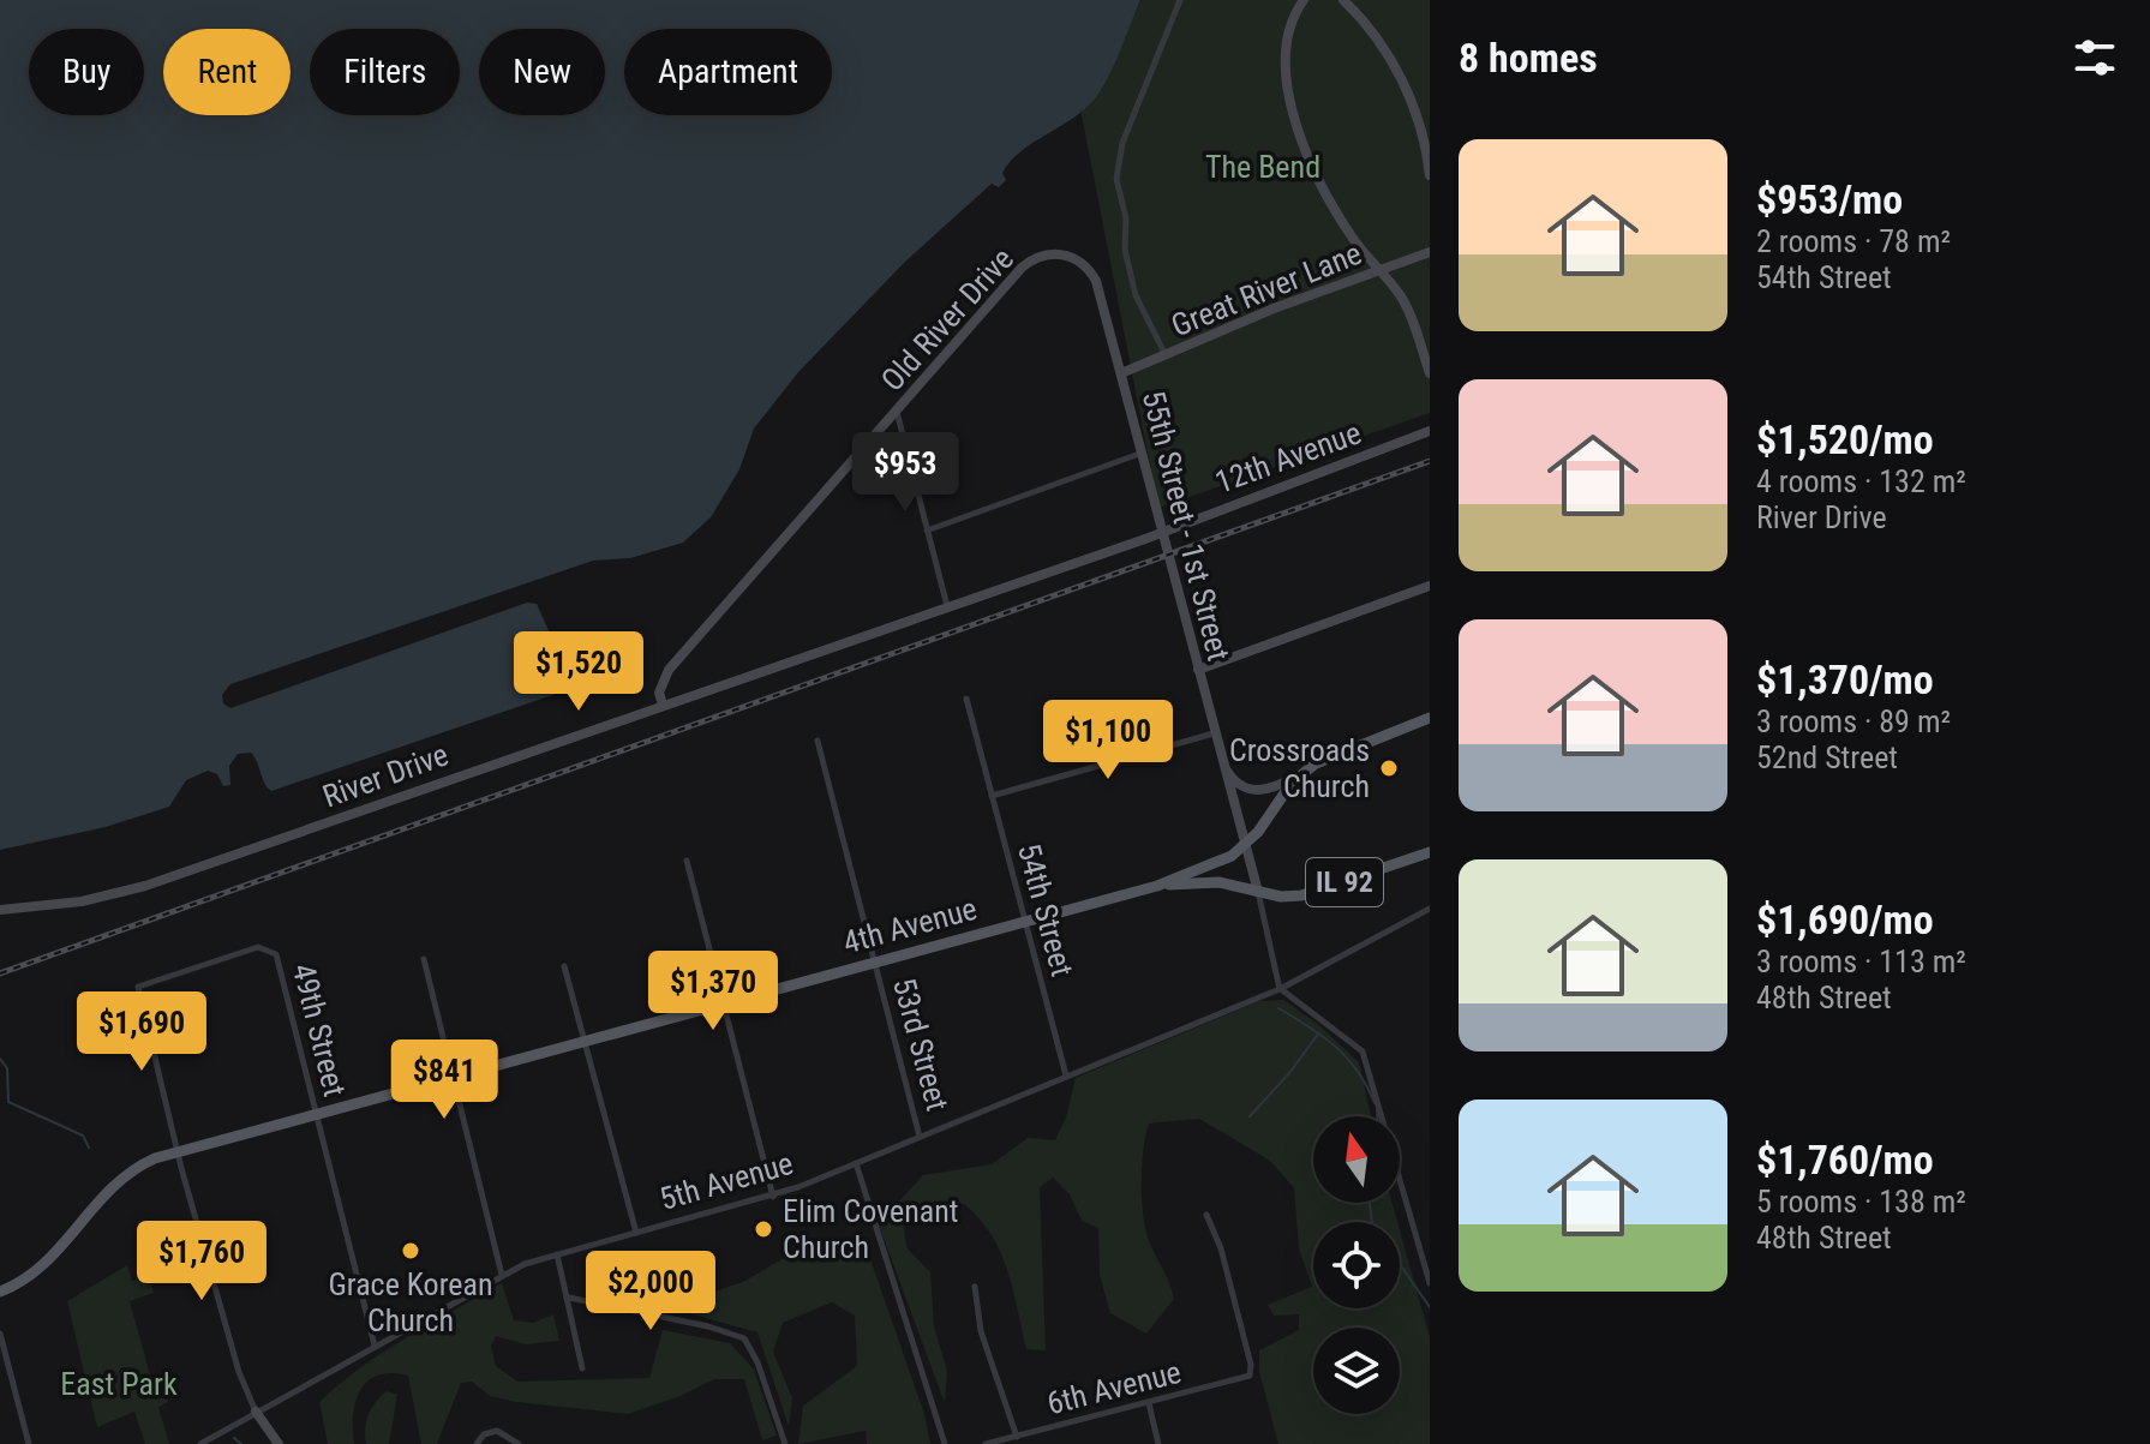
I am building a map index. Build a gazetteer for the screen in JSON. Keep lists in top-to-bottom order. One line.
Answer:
{"streets":{"main road":["IL 92","4th Avenue"],"street":["Great River Lane","Old River Drive","12th Avenue","55th Street - 1st Street","River Drive","54th Street","49th Street","53rd Street","5th Avenue","6th Avenue"]},"crossings":[["Great River Lane","55th Street - 1st Street"],["Old River Drive","55th Street - 1st Street"],["Old River Drive","River Drive"],["12th Avenue","55th Street - 1st Street"],["12th Avenue","River Drive"],["55th Street - 1st Street","River Drive"],["55th Street - 1st Street","IL 92"],["55th Street - 1st Street","4th Avenue"],["55th Street - 1st Street","5th Avenue"],["IL 92","4th Avenue"],["54th Street","4th Avenue"],["54th Street","5th Avenue"],["4th Avenue","49th Street"],["4th Avenue","53rd Street"],["49th Street","5th Avenue"],["53rd Street","5th Avenue"]],"parks":["The Bend","East Park"],"places":["Crossroads Church","Elim Covenant Church","Grace Korean Church"],"north":"top","page":{"heading":"8 homes","chip":["Buy","Rent","Filters","New","Apartment"],"list":[{"name":"$953/mo","note":"2 rooms · 78 m² · 54th Street"},{"name":"$1,520/mo","note":"4 rooms · 132 m² · River Drive"},{"name":"$1,370/mo","note":"3 rooms · 89 m² · 52nd Street"},{"name":"$1,690/mo","note":"3 rooms · 113 m² · 48th Street"},{"name":"$1,760/mo","note":"5 rooms · 138 m² · 48th Street"}],"price":["$953","$1,520","$1,100","$1,370","$1,690","$841","$1,760","$2,000"]}}
